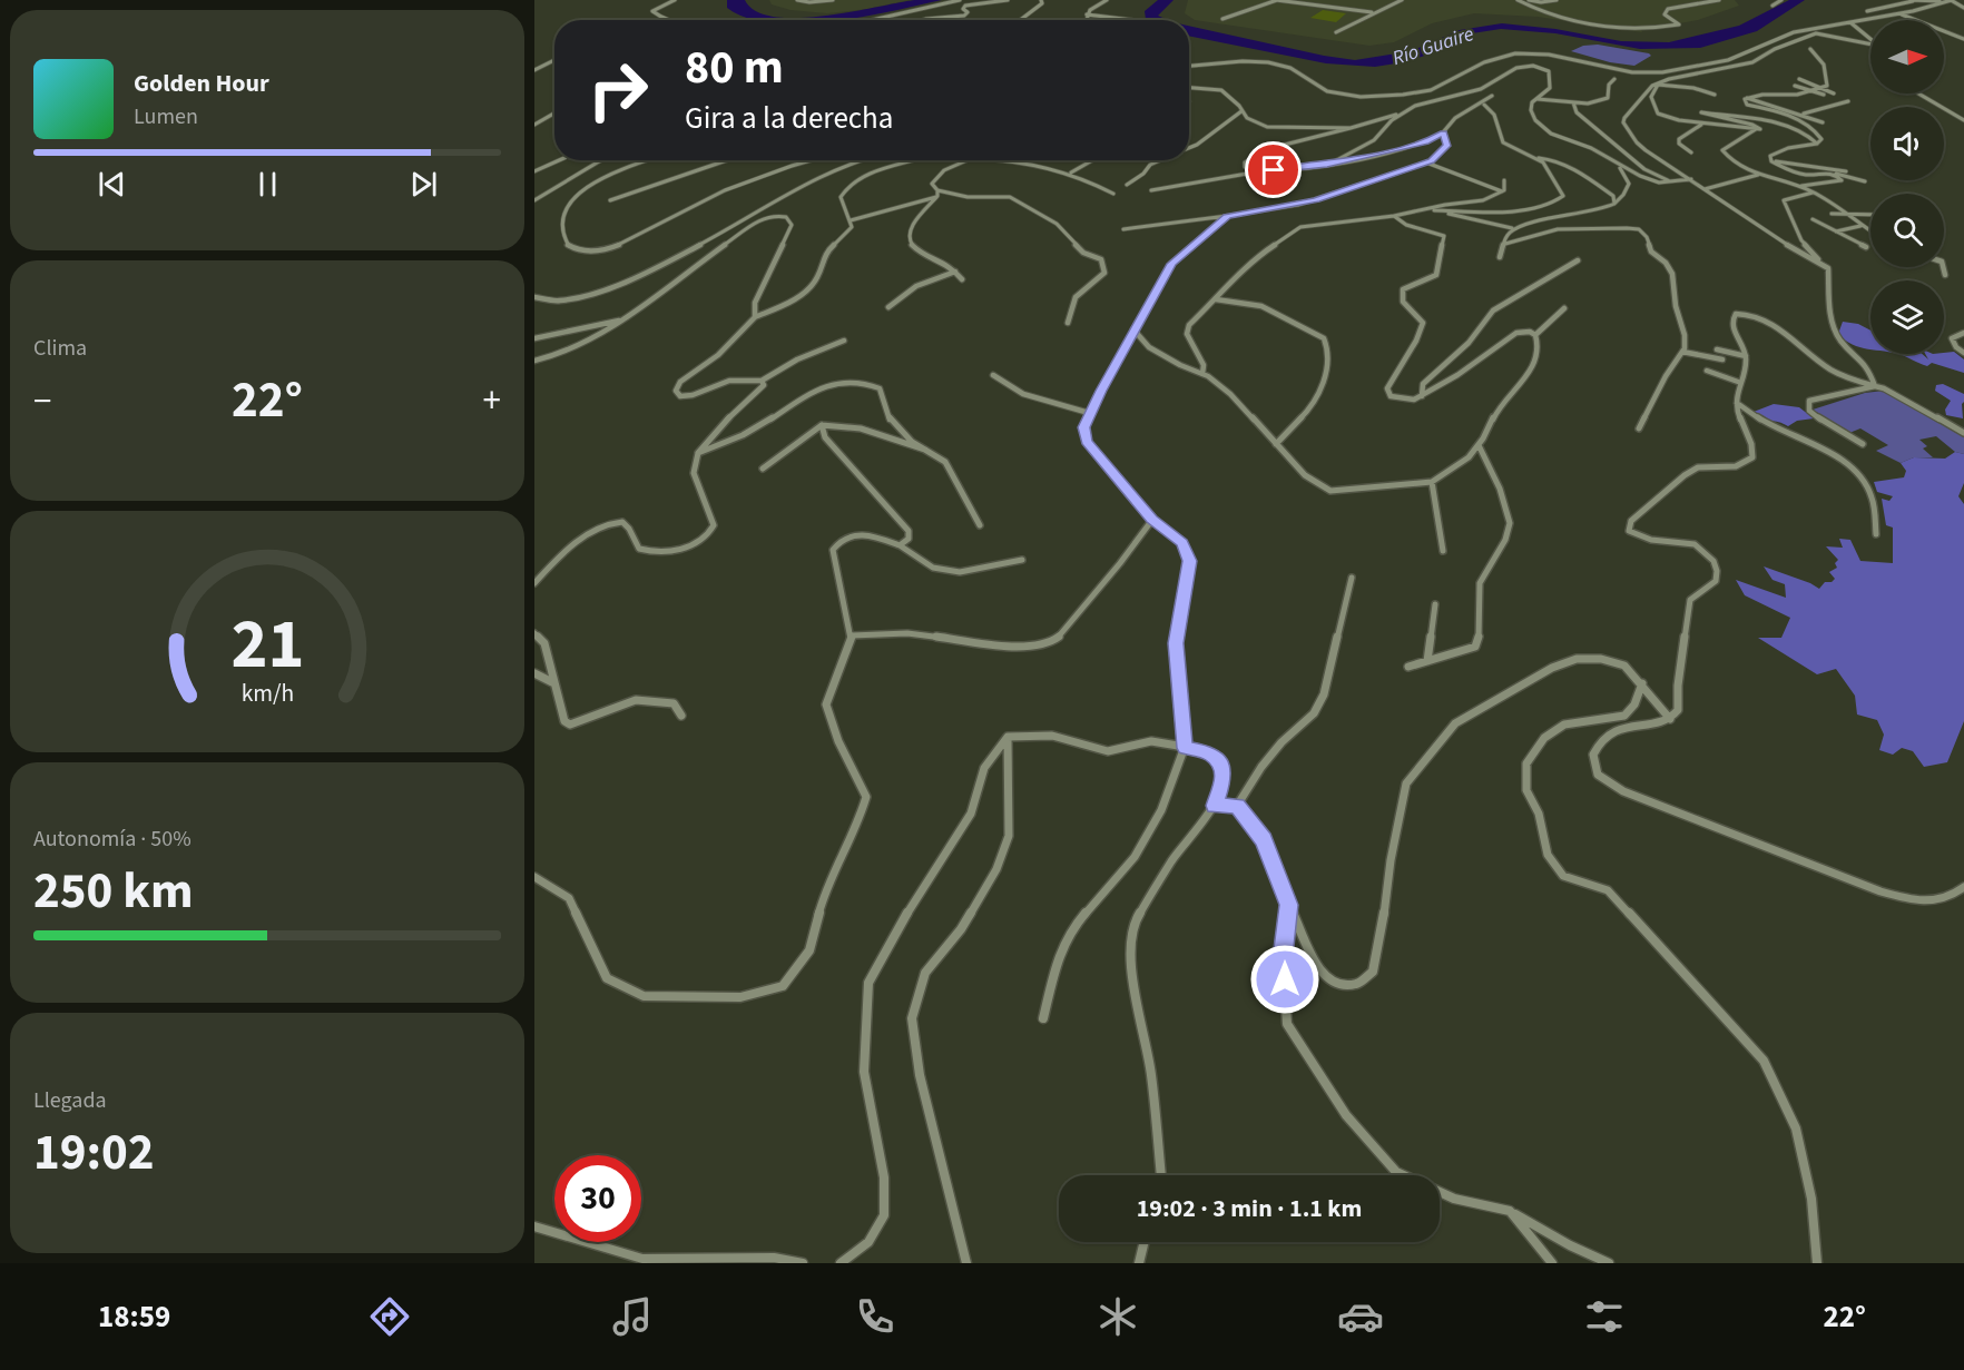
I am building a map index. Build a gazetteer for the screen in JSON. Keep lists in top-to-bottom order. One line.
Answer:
{"water":["Río Guaire"],"north":"right","page":{"turn":["80 m","Gira a la derecha"],"song":["Golden Hour","Lumen"],"tile":["Clima",["Autonomía · 50%","250 km"],["Llegada","19:02"]],"heat":["−","22°","+"],"limit":"30","trip":"19:02 · 3 min · 1.1 km","tabs":["18:59","22°"],"gauge":["21","km/h"]}}
